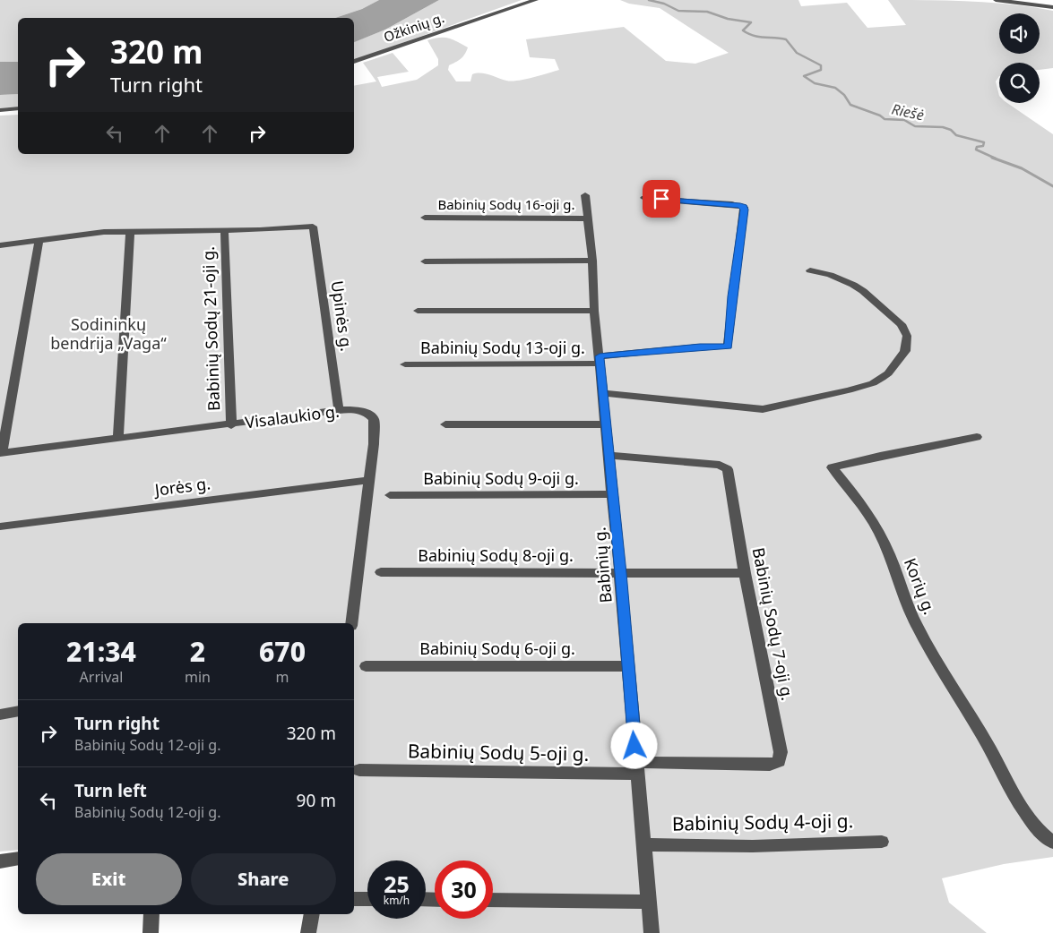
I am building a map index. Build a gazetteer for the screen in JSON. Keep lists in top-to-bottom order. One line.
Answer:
{"streets":{"street":["Ožkinių g.","Babinių Sodų 16-oji g.","Upinės g.","Babinių Sodų 21-oji g.","Babinių Sodų 13-oji g.","Visalaukio g.","Babinių Sodų 9-oji g.","Jorės g.","Babinių Sodų 8-oji g.","Babinių g.","Korių g.","Babinių Sodų 7-oji g.","Babinių Sodų 6-oji g.","Babinių Sodų 5-oji g.","Babinių Sodų 4-oji g."]},"crossings":[["Babinių Sodų 16-oji g.","Babinių g."],["Upinės g.","Babinių Sodų 21-oji g."],["Upinės g.","Visalaukio g."],["Babinių Sodų 21-oji g.","Visalaukio g."],["Babinių Sodų 13-oji g.","Babinių g."],["Visalaukio g.","Jorės g."],["Babinių Sodų 9-oji g.","Babinių g."],["Babinių Sodų 8-oji g.","Babinių g."],["Babinių Sodų 8-oji g.","Babinių Sodų 7-oji g."],["Babinių g.","Babinių Sodų 7-oji g."],["Babinių g.","Babinių Sodų 6-oji g."],["Babinių g.","Babinių Sodų 5-oji g."],["Babinių g.","Babinių Sodų 4-oji g."],["Babinių Sodų 7-oji g.","Babinių Sodų 5-oji g."]],"water":["Riešė"],"parks":["Sodininkų bendrija „Vaga“"],"page":{"turn":["320 m","Turn right"],"eta":["21:34","Arrival","2","min","670","m"],"list":[{"name":"Turn right","note":"Babinių Sodų 12-oji g.","value":"320 m"},{"name":"Turn left","note":"Babinių Sodų 12-oji g.","value":"90 m"}],"buttons":["Exit","Share"],"speed":"25 km/h","limit":"30"}}
